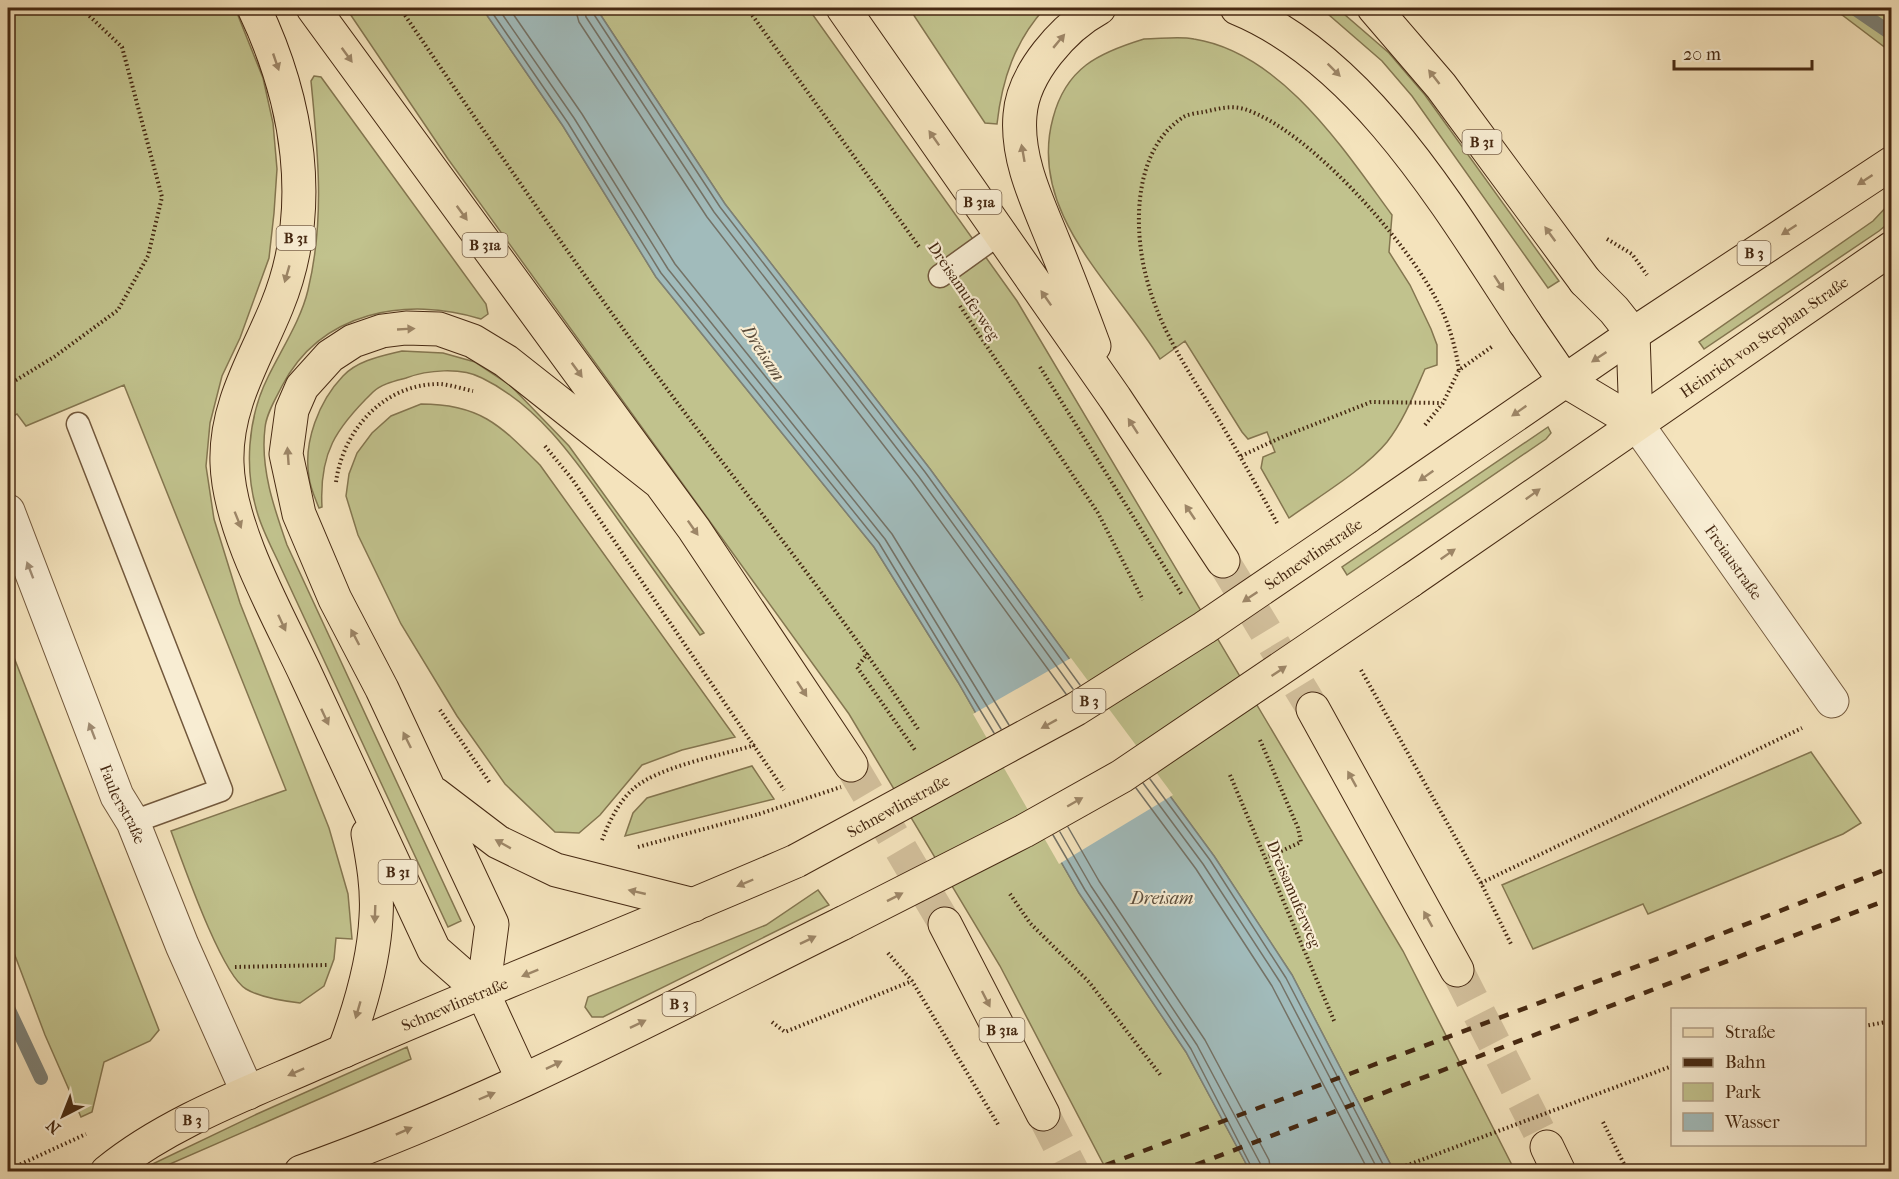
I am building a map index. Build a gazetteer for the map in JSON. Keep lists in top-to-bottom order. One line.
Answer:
{"streets":{"main road":["B 31","B 31a","B 3","Heinrich-von-Stephan-Straße","Schnewlinstraße"],"street":["Freiaustraße","Faulerstraße"],"path":["Dreisamuferweg"]},"crossings":[["B 31","B 3"],["B 31","Schnewlinstraße"],["B 3","Heinrich-von-Stephan-Straße"],["B 3","Schnewlinstraße"],["B 3","Freiaustraße"],["Heinrich-von-Stephan-Straße","Freiaustraße"],["Schnewlinstraße","Faulerstraße"]],"one_way":["Faulerstraße"],"water":["Dreisam"],"legend":["Straße","Bahn","Park","Wasser"],"scale_bar":"20 m","north":"bottom left"}
